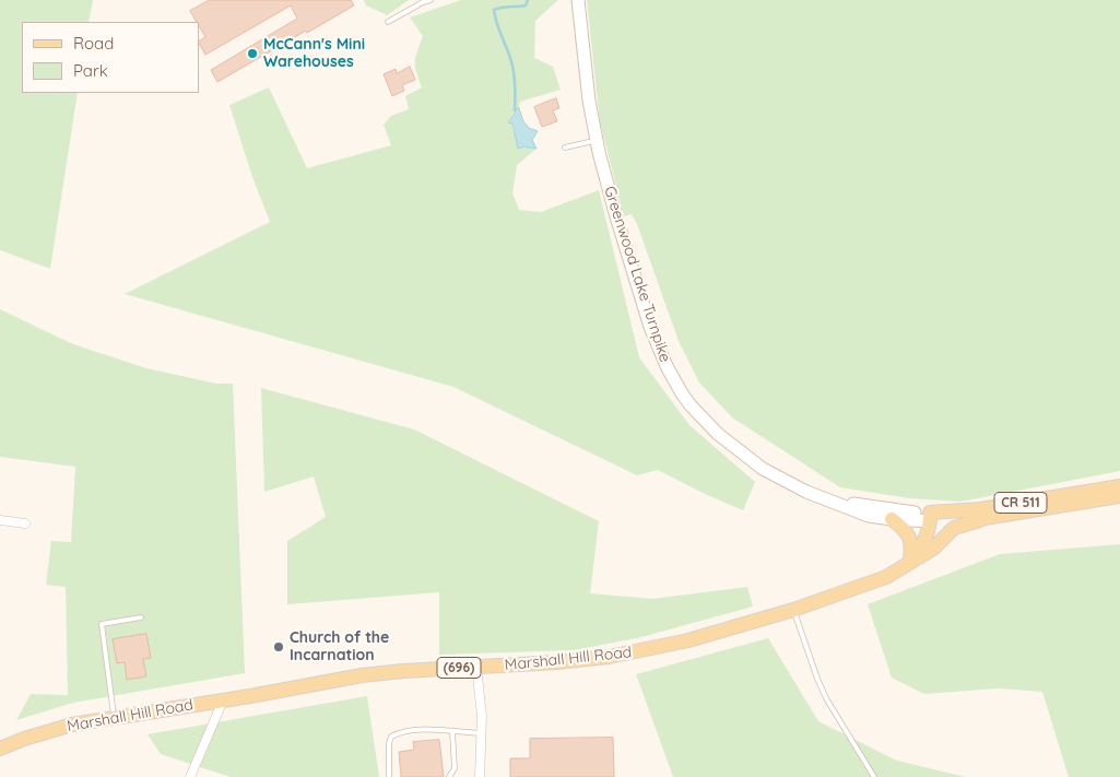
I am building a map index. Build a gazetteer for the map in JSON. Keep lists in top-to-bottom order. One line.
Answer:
{"streets":{"main road":["Greenwood Lake Turnpike","CR 511","Marshall Hill Road","(696)"]},"crossings":[["Greenwood Lake Turnpike","Marshall Hill Road"]],"places":["McCann's Mini Warehouses","Church of the Incarnation"],"legend":["Road","Park"]}
